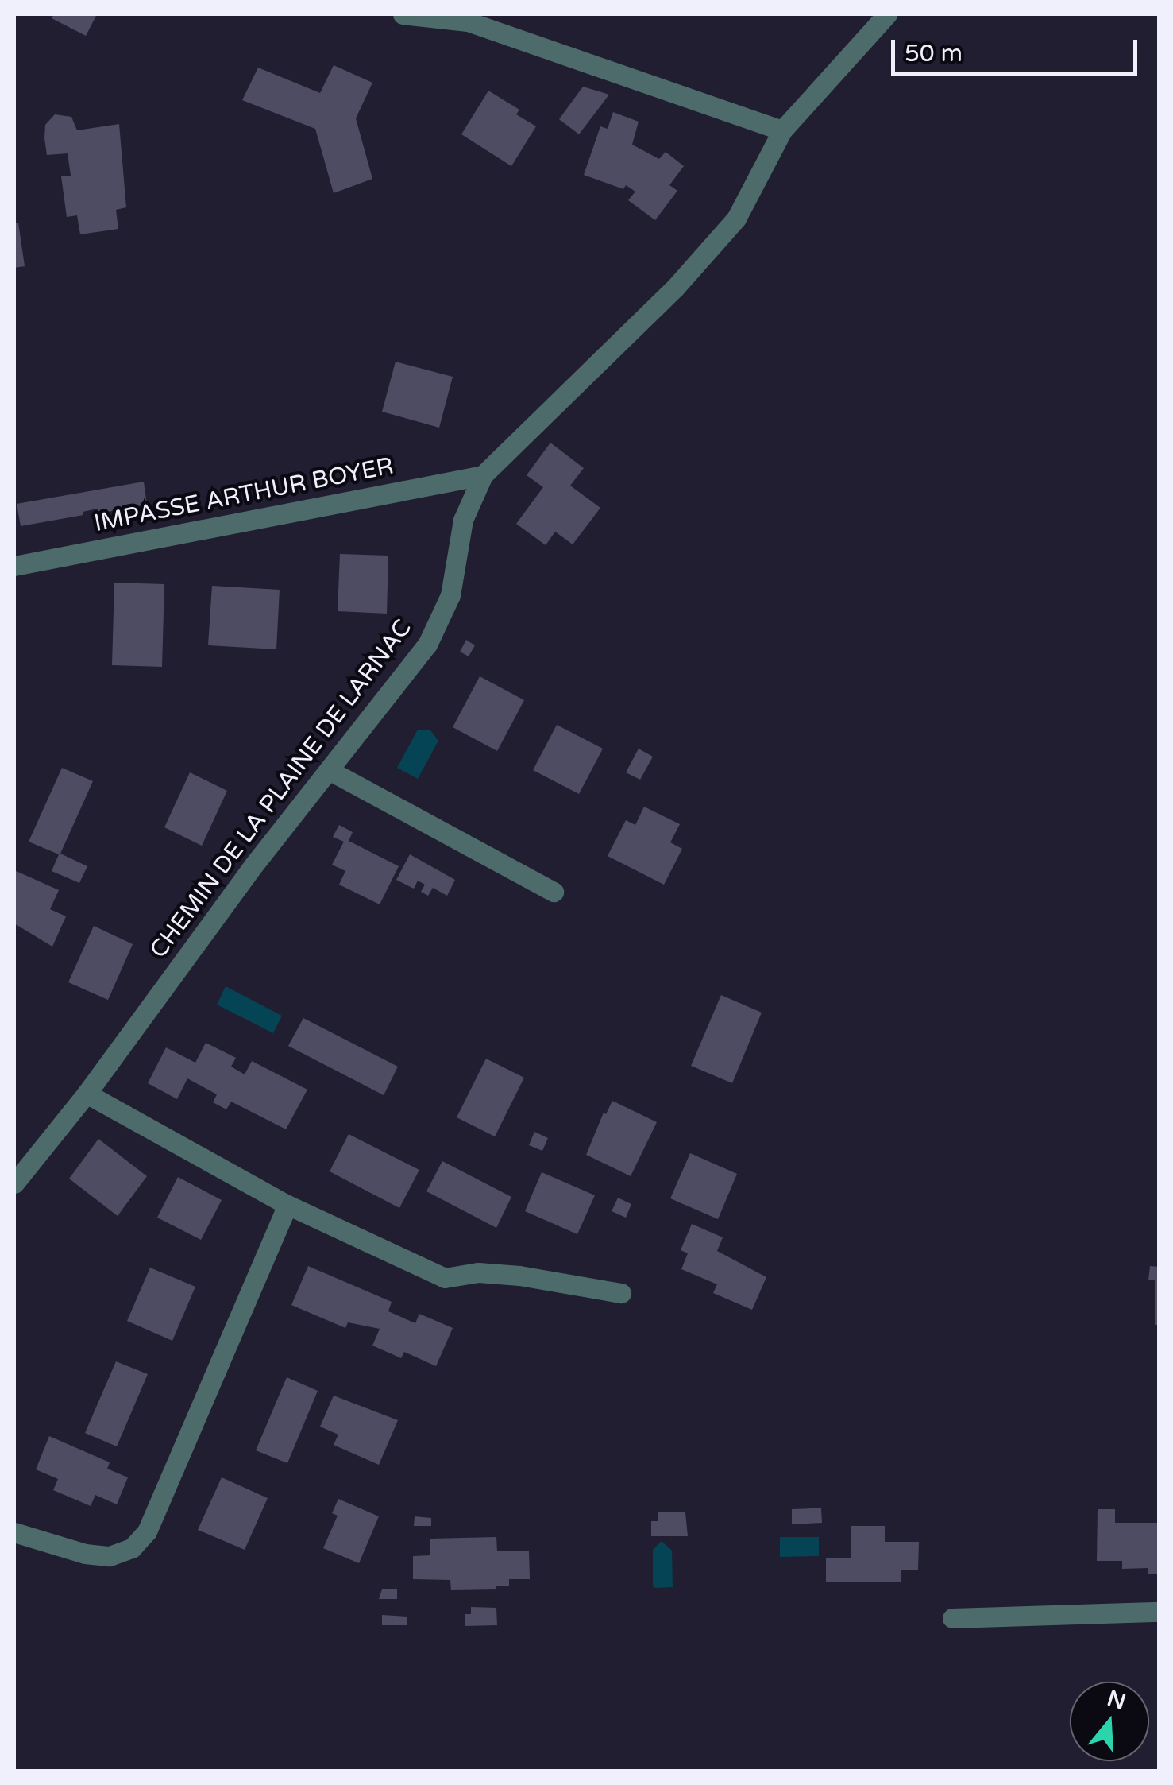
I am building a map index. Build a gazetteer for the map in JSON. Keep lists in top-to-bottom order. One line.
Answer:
{"streets":{"street":["IMPASSE ARTHUR BOYER","CHEMIN DE LA PLAINE DE LARNAC"]},"crossings":[["IMPASSE ARTHUR BOYER","CHEMIN DE LA PLAINE DE LARNAC"]],"scale_bar":"50 m","north":"top"}
